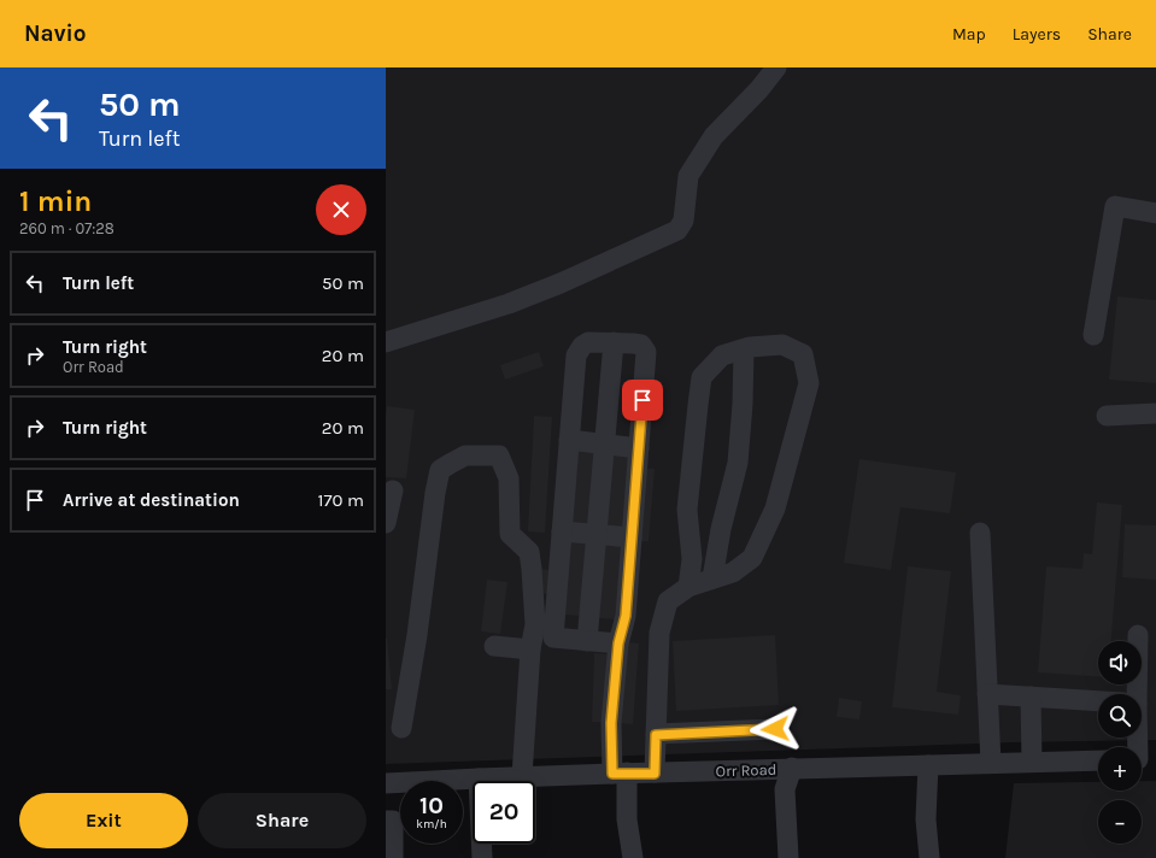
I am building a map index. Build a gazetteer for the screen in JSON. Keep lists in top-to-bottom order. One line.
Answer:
{"streets":{"street":["Orr Road"]},"page":{"header":"Navio","nav":["Map","Layers","Share"],"turn":["50 m","Turn left"],"heading":["1 min","260 m · 07:28"],"list":[{"name":"Turn left","value":"50 m"},{"name":"Turn right","note":"Orr Road","value":"20 m"},{"name":"Turn right","value":"20 m"},{"name":"Arrive at destination","value":"170 m"}],"map_buttons":["+","−"],"speed":"10 km/h","limit":"20","buttons":["Exit","Share"]}}
